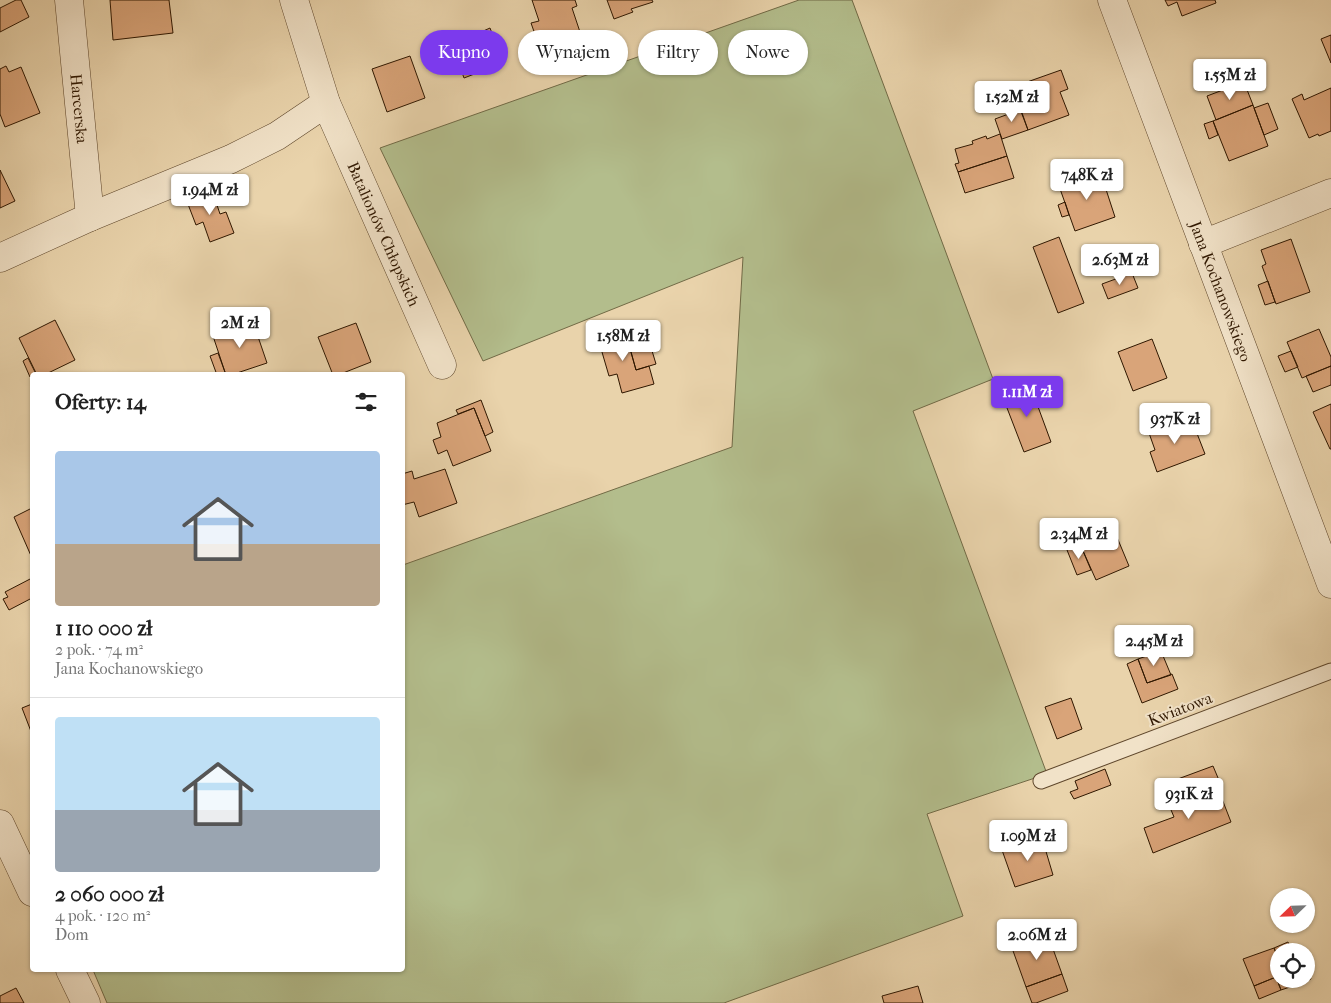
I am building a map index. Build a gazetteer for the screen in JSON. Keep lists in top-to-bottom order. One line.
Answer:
{"streets":{"street":["Harcerska","Batalionów Chłopskich","Jana Kochanowskiego"],"lane":["Kwiatowa"]},"north":"bottom left","page":{"chip":["Kupno","Wynajem","Filtry","Nowe"],"price":["1.55M zł","1.52M zł","748K zł","1.94M zł","2.63M zł","2M zł","1.58M zł","1.11M zł","937K zł","2.34M zł","2.45M zł","931K zł","1.09M zł","2.06M zł"],"heading":"Oferty: 14","list":[{"name":"1 110 000 zł","note":"2 pok. · 74 m² · Jana Kochanowskiego"},{"name":"2 060 000 zł","note":"4 pok. · 120 m² · Dom"}]}}
